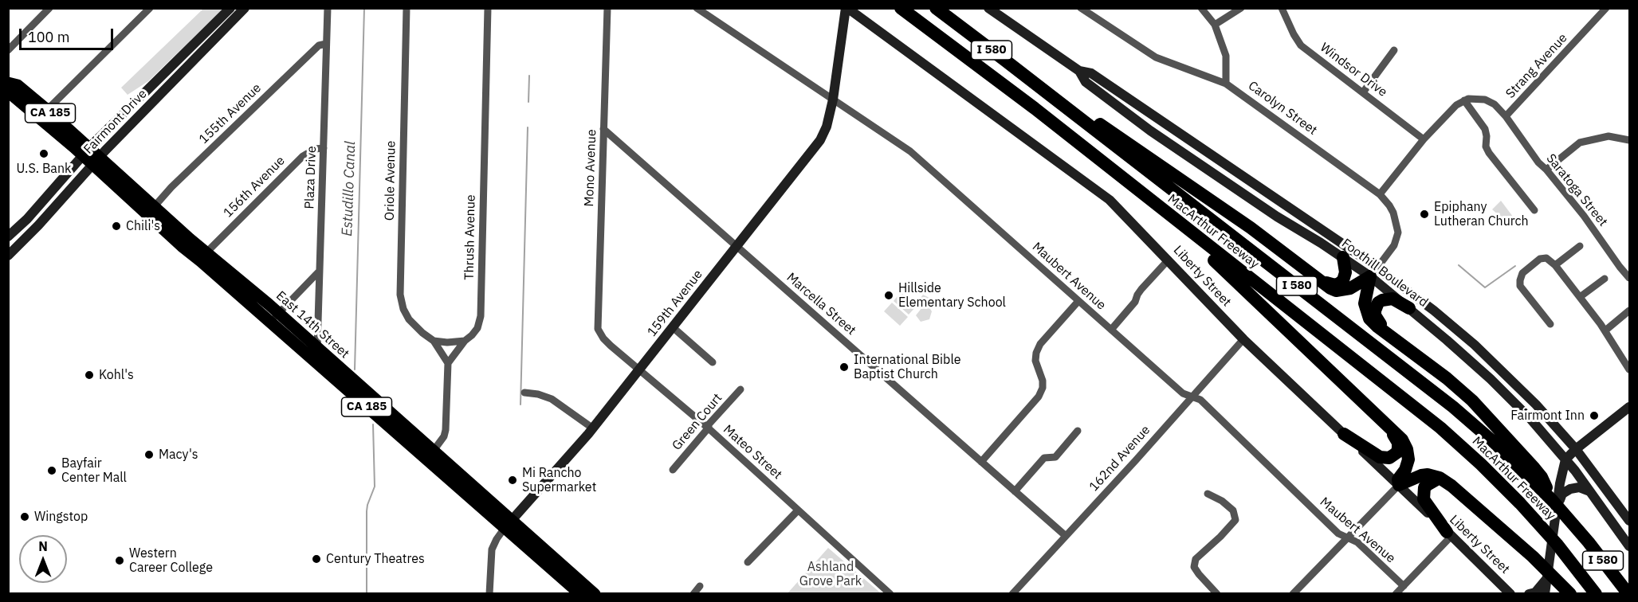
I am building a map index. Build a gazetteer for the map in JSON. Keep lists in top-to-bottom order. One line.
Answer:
{"streets":{"highway":["I 580","MacArthur Freeway"],"main road":["CA 185","Fairmont Drive","Foothill Boulevard","Liberty Street","159th Avenue","East 14th Street"],"street":["Strang Avenue","Windsor Drive","Carolyn Street","155th Avenue","Mono Avenue","Plaza Drive","Oriole Avenue","156th Avenue","Saratoga Street","Thrush Avenue","Maubert Avenue","Marcella Street","Green Court","Mateo Street","162nd Avenue"]},"crossings":[["Strang Avenue","Saratoga Street"],["Carolyn Street","Foothill Boulevard"],["155th Avenue","Plaza Drive"],["155th Avenue","East 14th Street"],["Fairmont Drive","East 14th Street"],["Mono Avenue","Marcella Street"],["Mono Avenue","Mateo Street"],["Plaza Drive","156th Avenue"],["Plaza Drive","East 14th Street"],["Oriole Avenue","Thrush Avenue"],["156th Avenue","East 14th Street"],["Maubert Avenue","159th Avenue"],["Maubert Avenue","162nd Avenue"],["Liberty Street","159th Avenue"],["Liberty Street","162nd Avenue"],["159th Avenue","Marcella Street"],["159th Avenue","East 14th Street"],["159th Avenue","Mateo Street"],["Marcella Street","162nd Avenue"],["Green Court","Mateo Street"]],"water":["Estudillo Canal"],"parks":["Ashland Grove Park"],"places":["U.S. Bank","Epiphany Lutheran Church","Chili's","Hillside Elementary School","International Bible Baptist Church","Kohl's","Fairmont Inn","Macy's","Bayfair Center Mall","Mi Rancho Supermarket","Wingstop","Century Theatres","Western Career College"],"scale_bar":"100 m","north":"top"}
